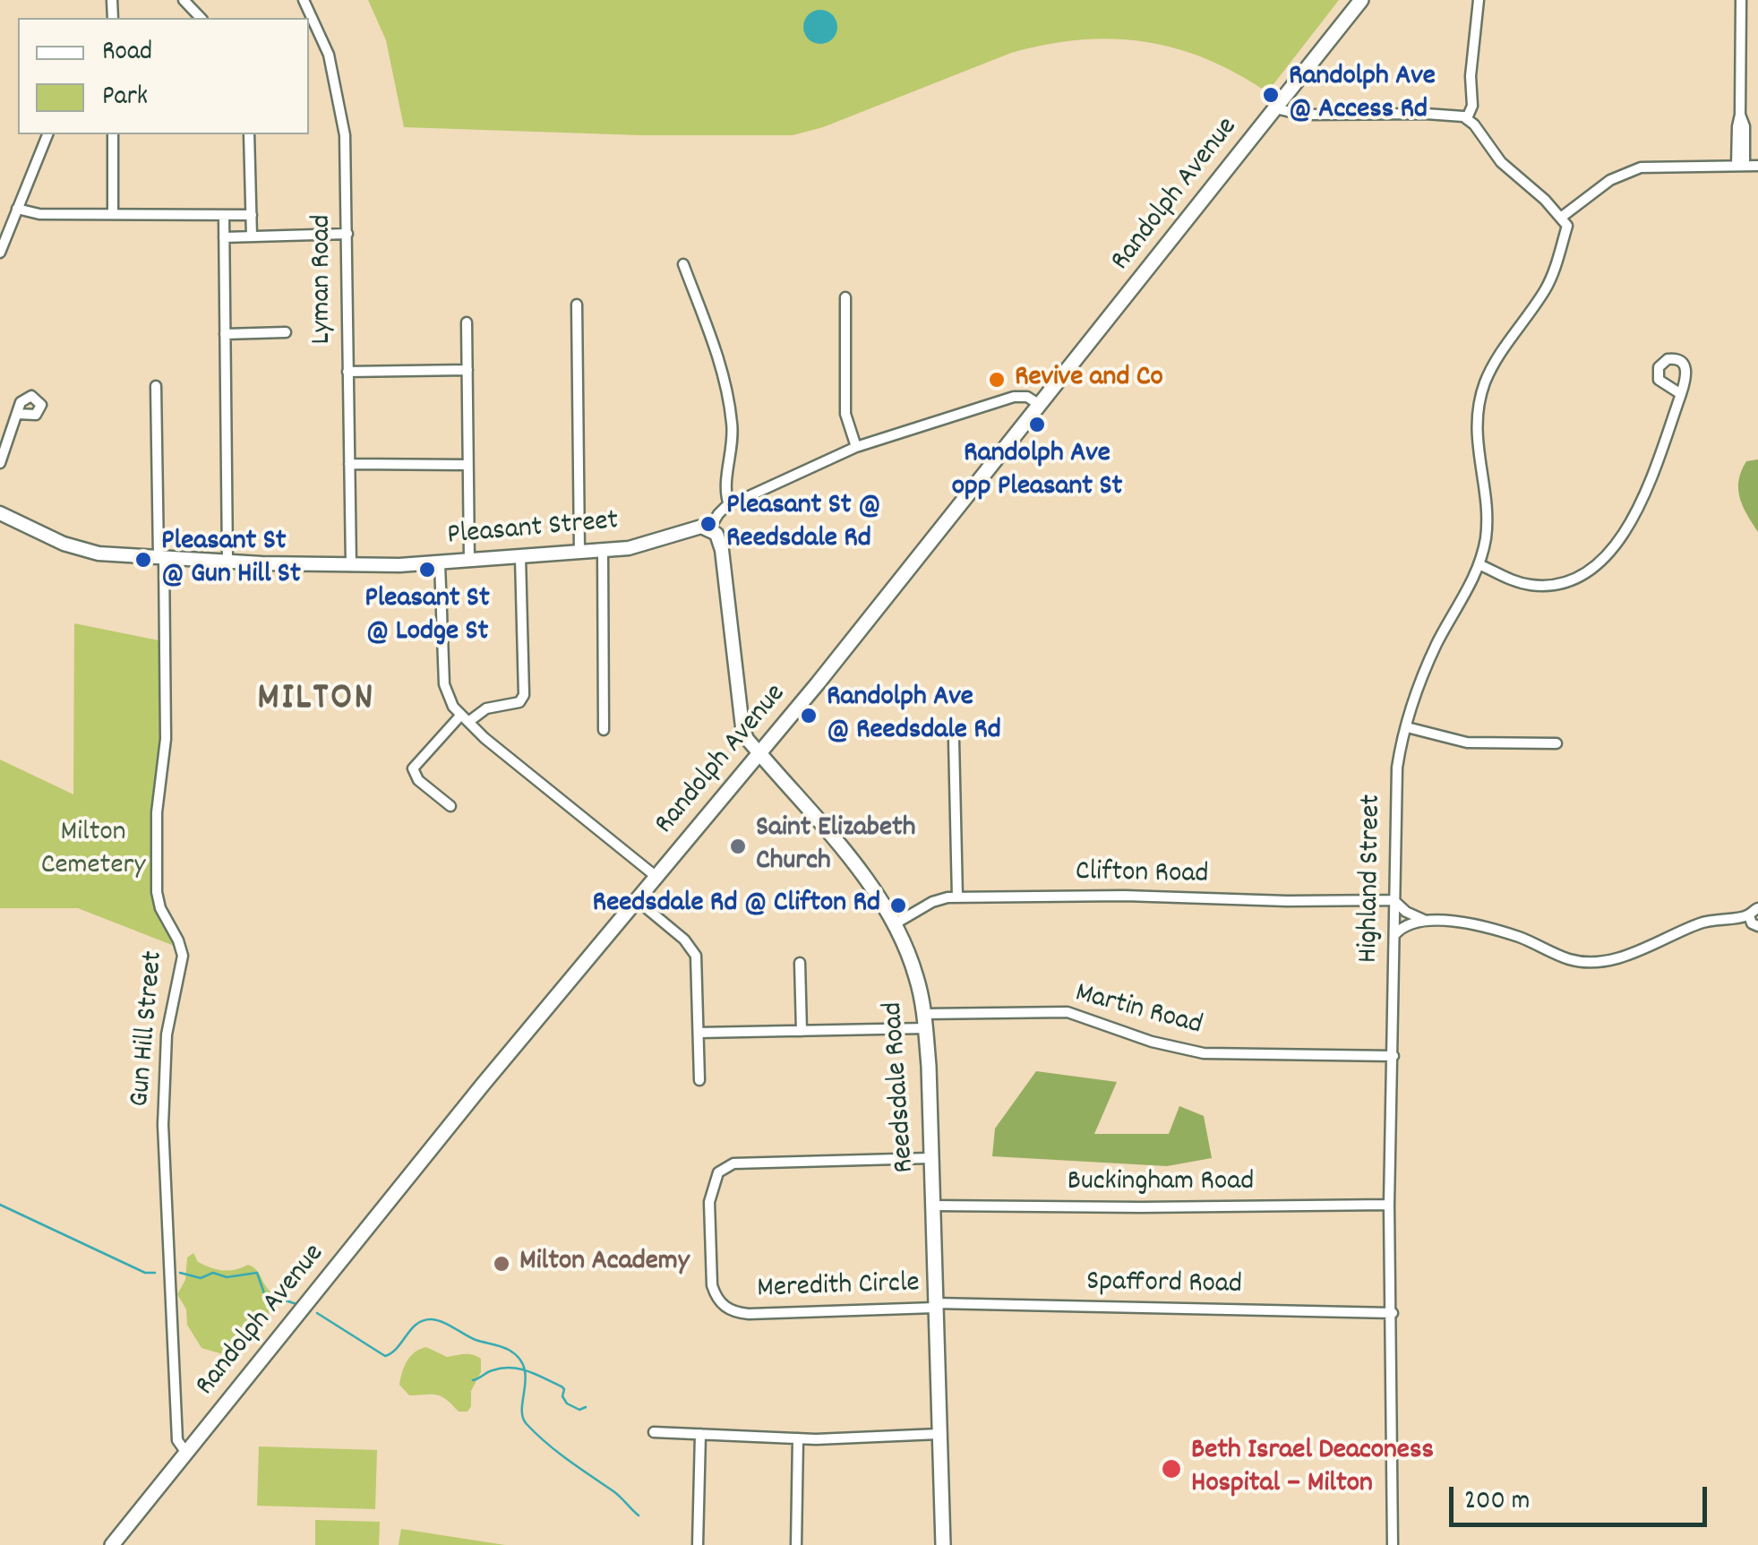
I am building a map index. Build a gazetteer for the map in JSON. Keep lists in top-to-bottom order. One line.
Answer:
{"streets":{"main road":["Randolph Avenue","Reedsdale Road"],"street":["Lyman Road","Pleasant Street","Clifton Road","Highland Street","Martin Road","Gun Hill Street","Buckingham Road","Spafford Road","Meredith Circle"]},"crossings":[["Randolph Avenue","Gun Hill Street"],["Randolph Avenue","Reedsdale Road"],["Lyman Road","Pleasant Street"],["Pleasant Street","Gun Hill Street"],["Pleasant Street","Reedsdale Road"],["Clifton Road","Highland Street"],["Clifton Road","Reedsdale Road"],["Highland Street","Martin Road"],["Highland Street","Buckingham Road"],["Highland Street","Spafford Road"],["Martin Road","Reedsdale Road"],["Reedsdale Road","Buckingham Road"],["Reedsdale Road","Spafford Road"],["Reedsdale Road","Meredith Circle"],["Spafford Road","Meredith Circle"]],"districts":["MILTON"],"parks":["Milton Cemetery"],"places":["Randolph Ave @ Access Rd","Revive and Co","Randolph Ave opp Pleasant St","Pleasant St @ Reedsdale Rd","Pleasant St @ Gun Hill St","Pleasant St @ Lodge St","Randolph Ave @ Reedsdale Rd","Saint Elizabeth Church","Reedsdale Rd @ Clifton Rd","Milton Academy","Beth Israel Deaconess Hospital – Milton"],"legend":["Road","Park"],"scale_bar":"200 m"}
